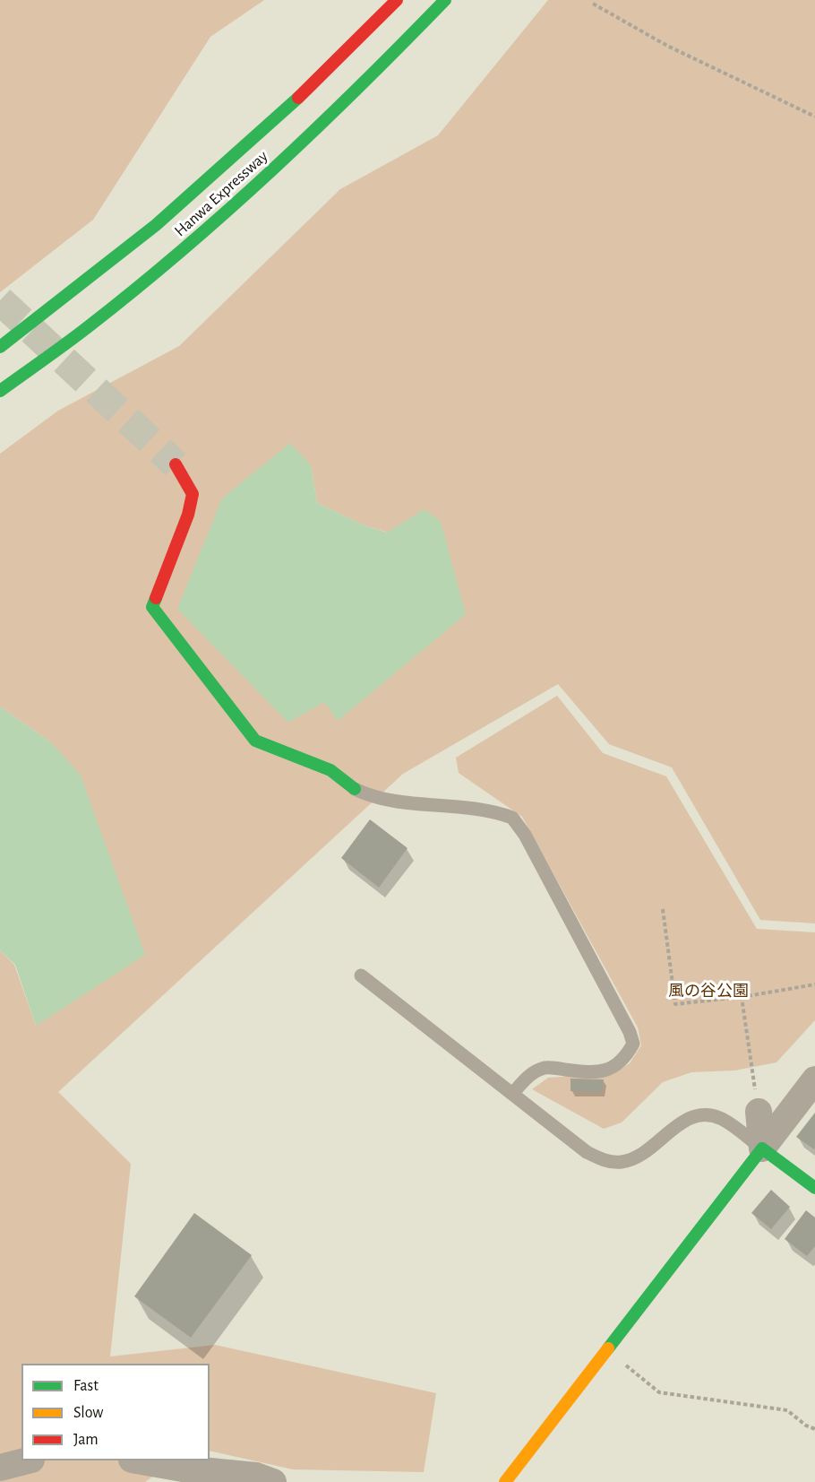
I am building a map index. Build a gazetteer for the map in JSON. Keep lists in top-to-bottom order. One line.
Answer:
{"streets":{"main road":["Hanwa Expressway"]},"parks":["風の谷公園"],"legend":["Fast","Slow","Jam"]}
